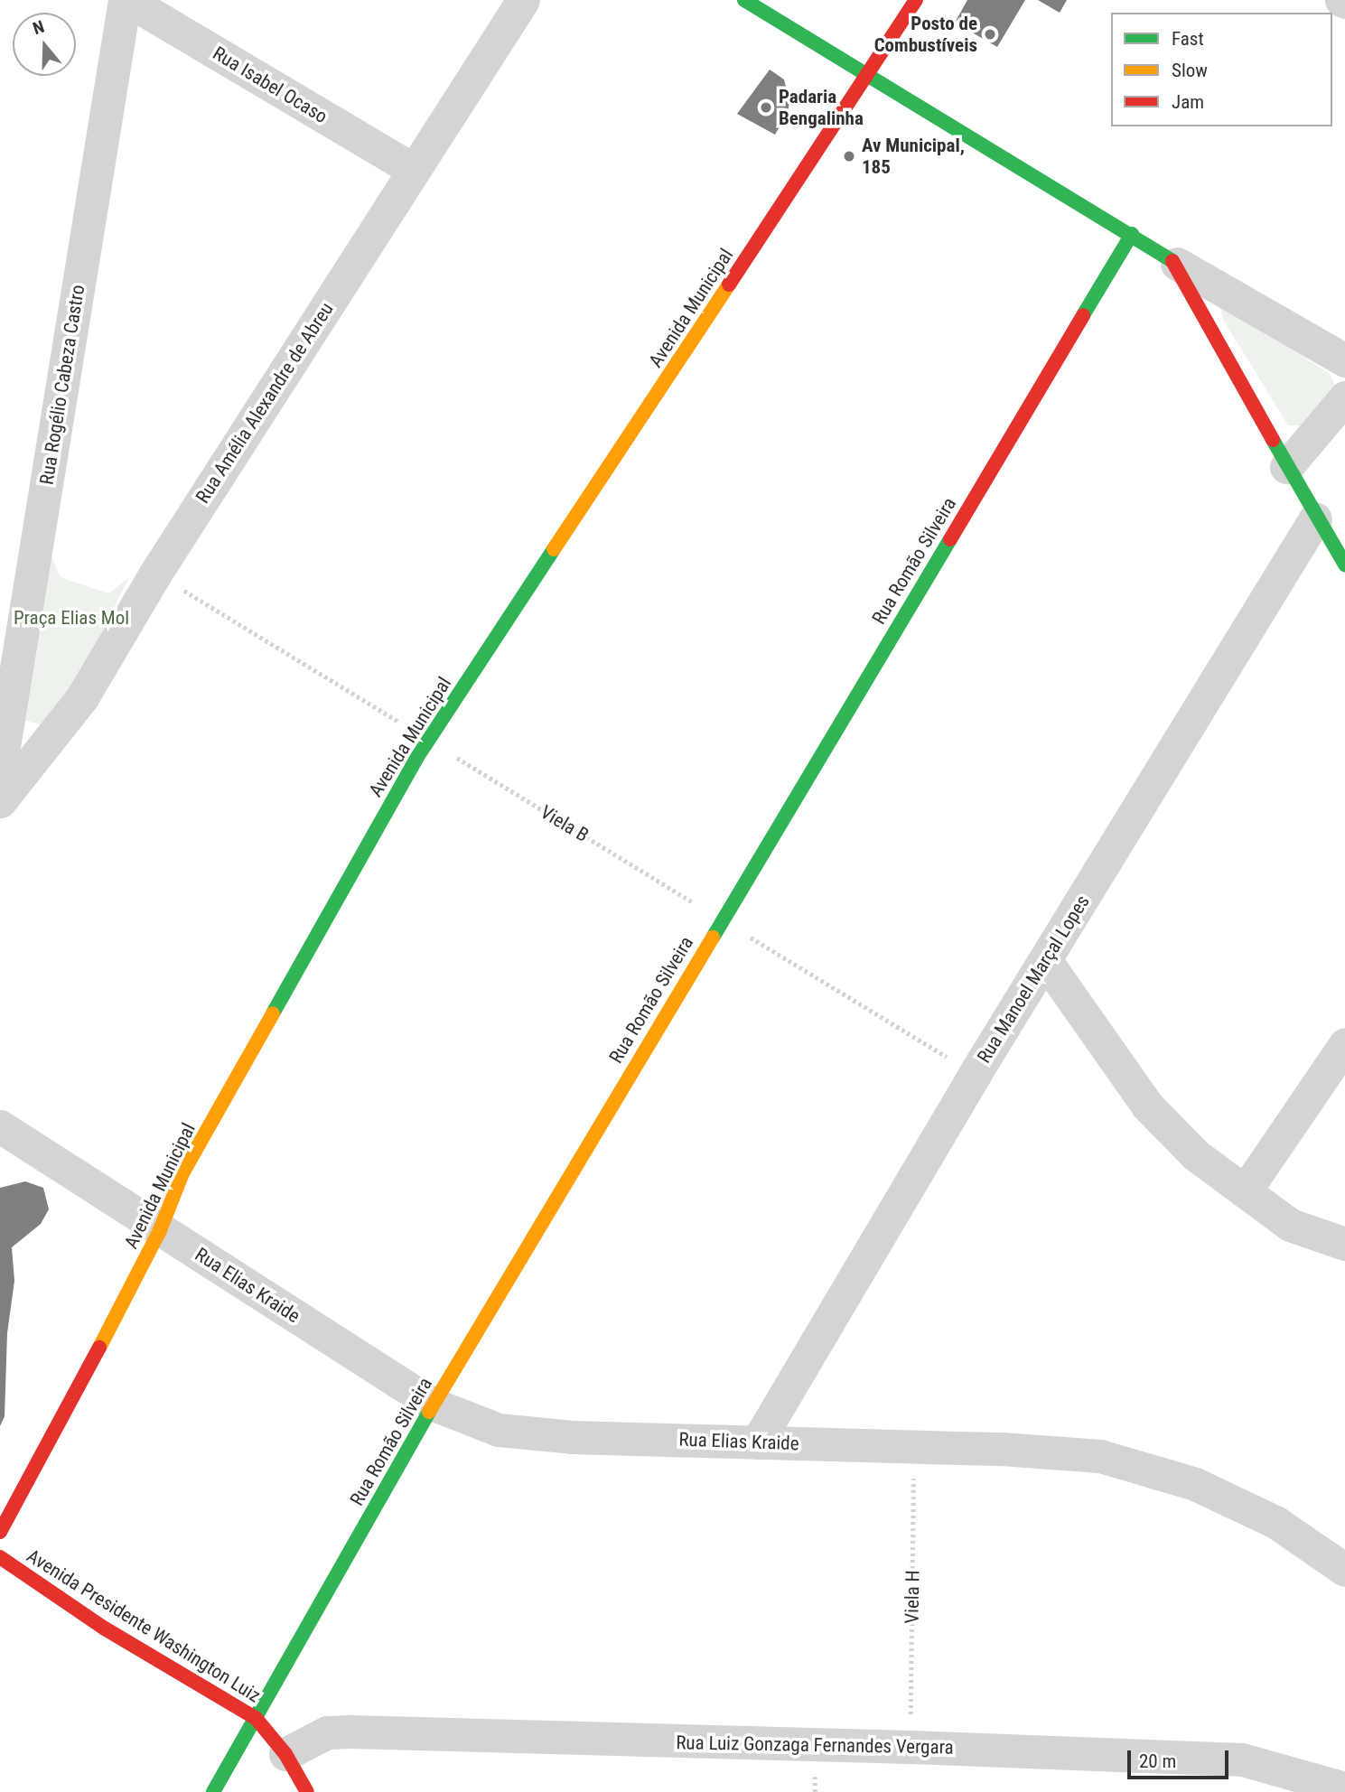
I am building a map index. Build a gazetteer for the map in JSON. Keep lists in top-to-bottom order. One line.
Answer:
{"streets":{"main road":["Avenida Municipal","Rua Romão Silveira","Avenida Presidente Washington Luiz"],"street":["Rua Isabel Ocaso","Rua Rogélio Cabeza Castro","Rua Amélia Alexandre de Abreu","Rua Manoel Marçal Lopes","Rua Elias Kraide","Rua Luiz Gonzaga Fernandes Vergara"],"path":["Viela B","Viela H"]},"crossings":[["Rua Isabel Ocaso","Rua Rogélio Cabeza Castro"],["Rua Isabel Ocaso","Rua Amélia Alexandre de Abreu"],["Avenida Municipal","Viela B"],["Avenida Municipal","Rua Elias Kraide"],["Rua Amélia Alexandre de Abreu","Viela B"],["Rua Romão Silveira","Viela B"],["Rua Romão Silveira","Rua Elias Kraide"],["Rua Romão Silveira","Avenida Presidente Washington Luiz"],["Viela B","Rua Manoel Marçal Lopes"],["Rua Manoel Marçal Lopes","Rua Elias Kraide"],["Rua Elias Kraide","Viela H"],["Viela H","Rua Luiz Gonzaga Fernandes Vergara"],["Avenida Presidente Washington Luiz","Rua Luiz Gonzaga Fernandes Vergara"]],"parks":["Praça Elias Mol"],"places":["Posto de Combustíveis","Padaria Bengalinha","Av Municipal, 185"],"legend":["Fast","Slow","Jam"],"scale_bar":"20 m","north":"top"}
